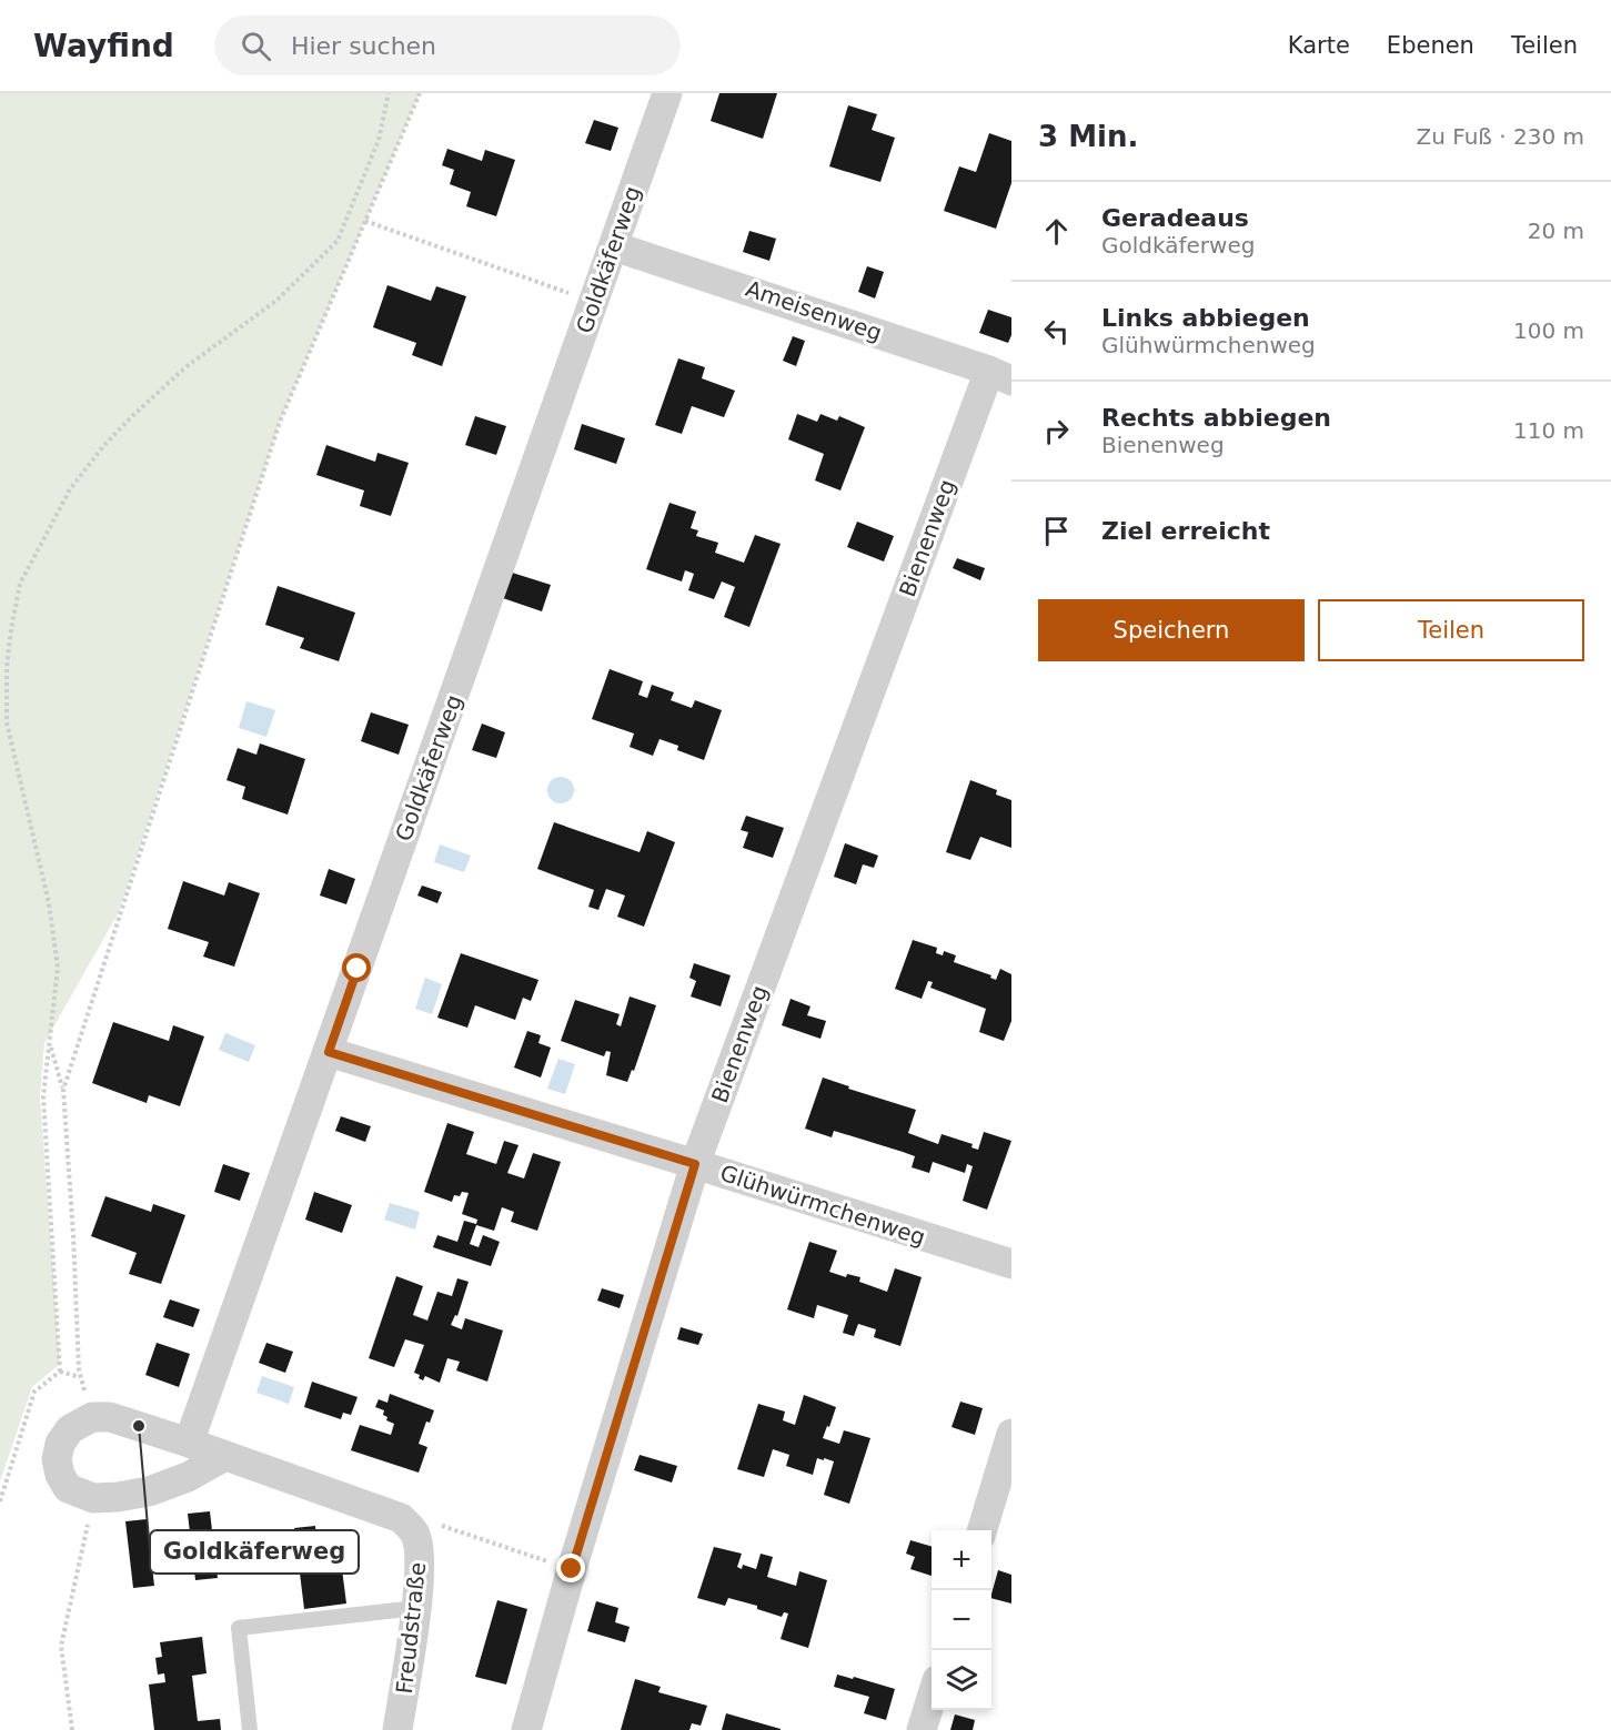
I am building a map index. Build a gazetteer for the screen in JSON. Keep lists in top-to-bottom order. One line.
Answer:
{"streets":{"street":["Goldkäferweg","Ameisenweg","Bienenweg","Glühwürmchenweg","Freudstraße"]},"crossings":[["Goldkäferweg","Ameisenweg"],["Goldkäferweg","Glühwürmchenweg"],["Goldkäferweg","Freudstraße"],["Ameisenweg","Bienenweg"],["Bienenweg","Glühwürmchenweg"]],"places":["Goldkäferweg"],"page":{"header":"Wayfind","search":"Hier suchen","nav":["Karte","Ebenen","Teilen"],"heading":["3 Min.","Zu Fuß · 230 m"],"list":[["Geradeaus","Goldkäferweg","20 m"],["Links abbiegen","Glühwürmchenweg","100 m"],["Rechts abbiegen","Bienenweg","110 m"],"Ziel erreicht"],"buttons":["Speichern","Teilen"],"map_buttons":["+","−"]}}
